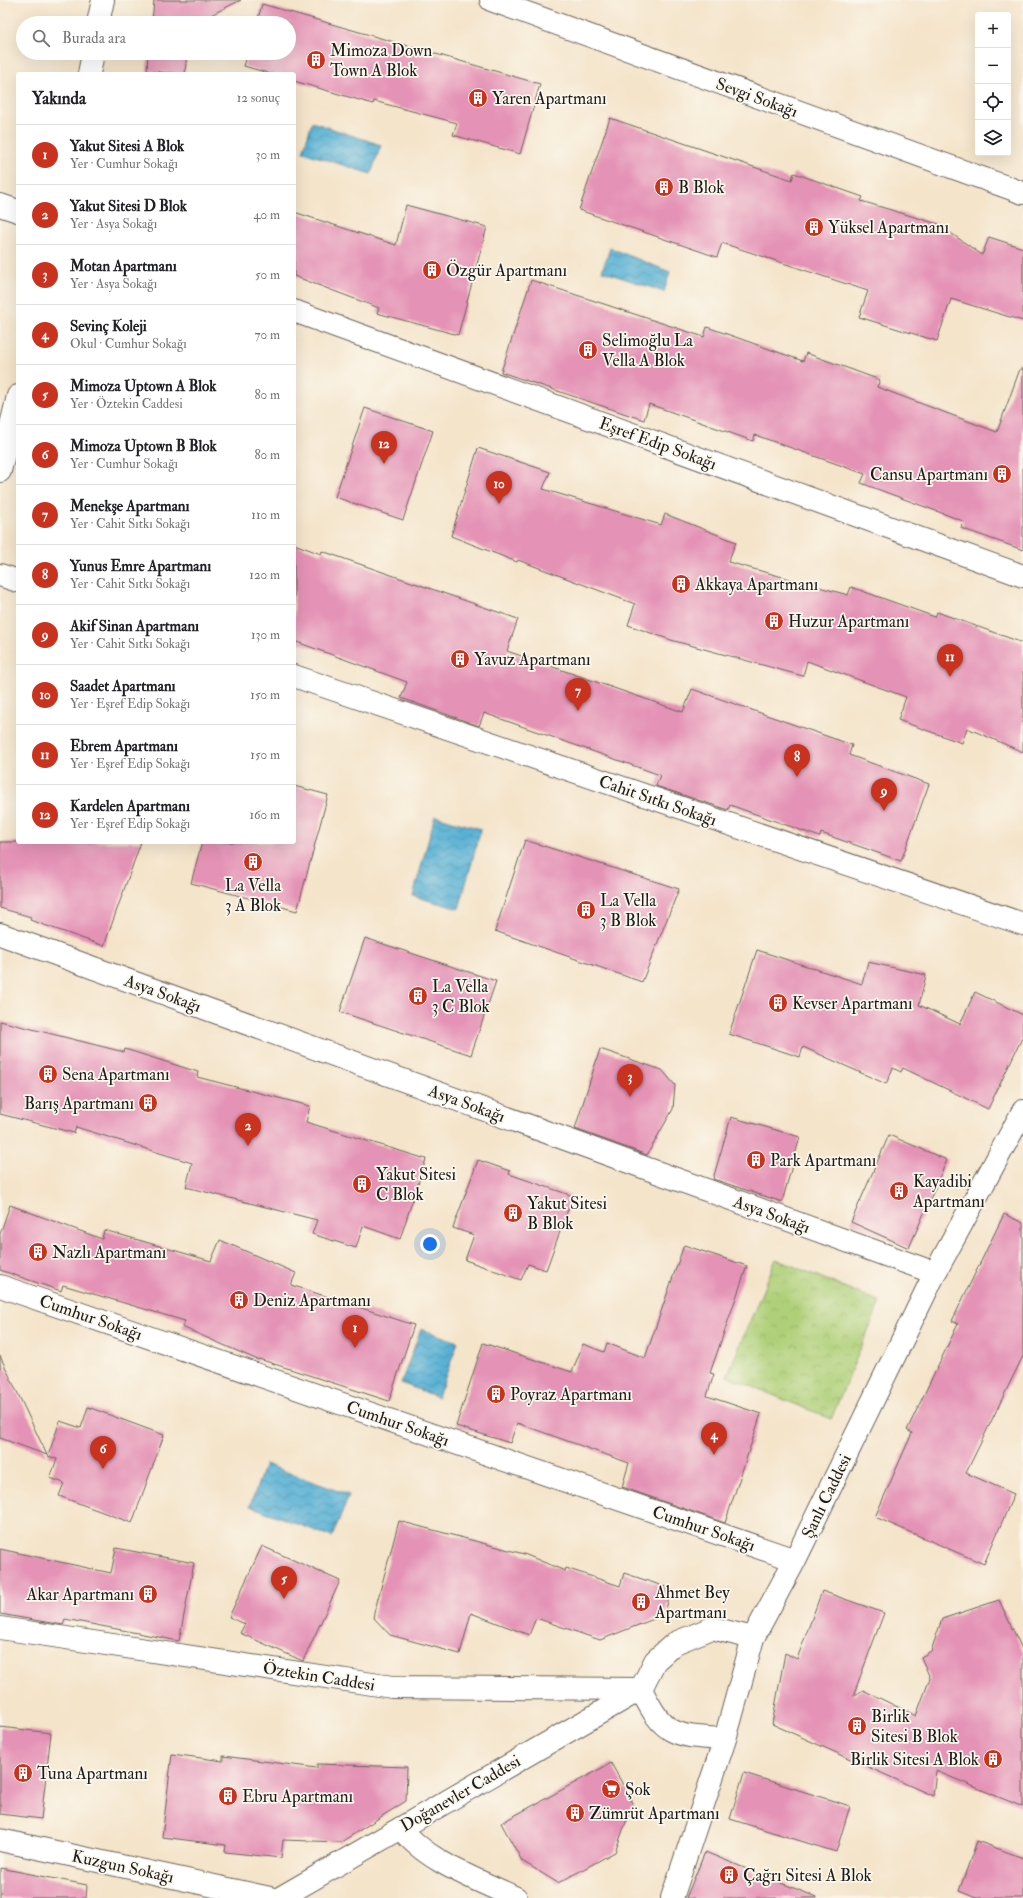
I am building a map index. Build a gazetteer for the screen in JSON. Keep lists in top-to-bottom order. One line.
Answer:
{"streets":{"street":["Sevgi Sokağı","Eşref Edip Sokağı","Cahit Sıtkı Sokağı","Asya Sokağı","Cumhur Sokağı","Şanlı Caddesi","Öztekin Caddesi","Doğanevler Caddesi","Kuzgun Sokağı"]},"crossings":[["Asya Sokağı","Şanlı Caddesi"],["Cumhur Sokağı","Şanlı Caddesi"],["Şanlı Caddesi","Öztekin Caddesi"],["Şanlı Caddesi","Doğanevler Caddesi"],["Öztekin Caddesi","Doğanevler Caddesi"]],"places":{"building":["Mimoza Down Town A Blok","Yaren Apartmanı","B Blok","Yüksel Apartmanı","Özgür Apartmanı","Selimoğlu La Vella A Blok","Cansu Apartmanı","Akkaya Apartmanı","Huzur Apartmanı","Yavuz Apartmanı","La Vella 3 A Blok","La Vella 3 B Blok","La Vella 3 C Blok","Kevser Apartmanı","Sena Apartmanı","Barış Apartmanı","Park Apartmanı","Yakut Sitesi C Blok","Kayadibi Apartmanı","Yakut Sitesi B Blok","Nazlı Apartmanı","Deniz Apartmanı","Poyraz Apartmanı","Akar Apartmanı","Ahmet Bey Apartmanı","Birlik Sitesi B Blok","Birlik Sitesi A Blok","Tuna Apartmanı","Ebru Apartmanı","Zümrüt Apartmanı","Çağrı Sitesi A Blok"],"supermarket":["Şok"]},"page":{"map_buttons":["+","−"],"search":"Burada ara","heading":["Yakında","12 sonuç"],"list":[{"mark":"1","name":"Yakut Sitesi A Blok","note":"Yer · Cumhur Sokağı","value":"30 m"},{"mark":"2","name":"Yakut Sitesi D Blok","note":"Yer · Asya Sokağı","value":"40 m"},{"mark":"3","name":"Motan Apartmanı","note":"Yer · Asya Sokağı","value":"50 m"},{"mark":"4","name":"Sevinç Koleji","note":"Okul · Cumhur Sokağı","value":"70 m"},{"mark":"5","name":"Mimoza Uptown A Blok","note":"Yer · Öztekin Caddesi","value":"80 m"},{"mark":"6","name":"Mimoza Uptown B Blok","note":"Yer · Cumhur Sokağı","value":"80 m"},{"mark":"7","name":"Menekşe Apartmanı","note":"Yer · Cahit Sıtkı Sokağı","value":"110 m"},{"mark":"8","name":"Yunus Emre Apartmanı","note":"Yer · Cahit Sıtkı Sokağı","value":"120 m"},{"mark":"9","name":"Akif Sinan Apartmanı","note":"Yer · Cahit Sıtkı Sokağı","value":"130 m"},{"mark":"10","name":"Saadet Apartmanı","note":"Yer · Eşref Edip Sokağı","value":"150 m"},{"mark":"11","name":"Ebrem Apartmanı","note":"Yer · Eşref Edip Sokağı","value":"150 m"},{"mark":"12","name":"Kardelen Apartmanı","note":"Yer · Eşref Edip Sokağı","value":"160 m"}],"pins":["12","10","11","7","8","9","3","2","1","4","6","5"]}}
